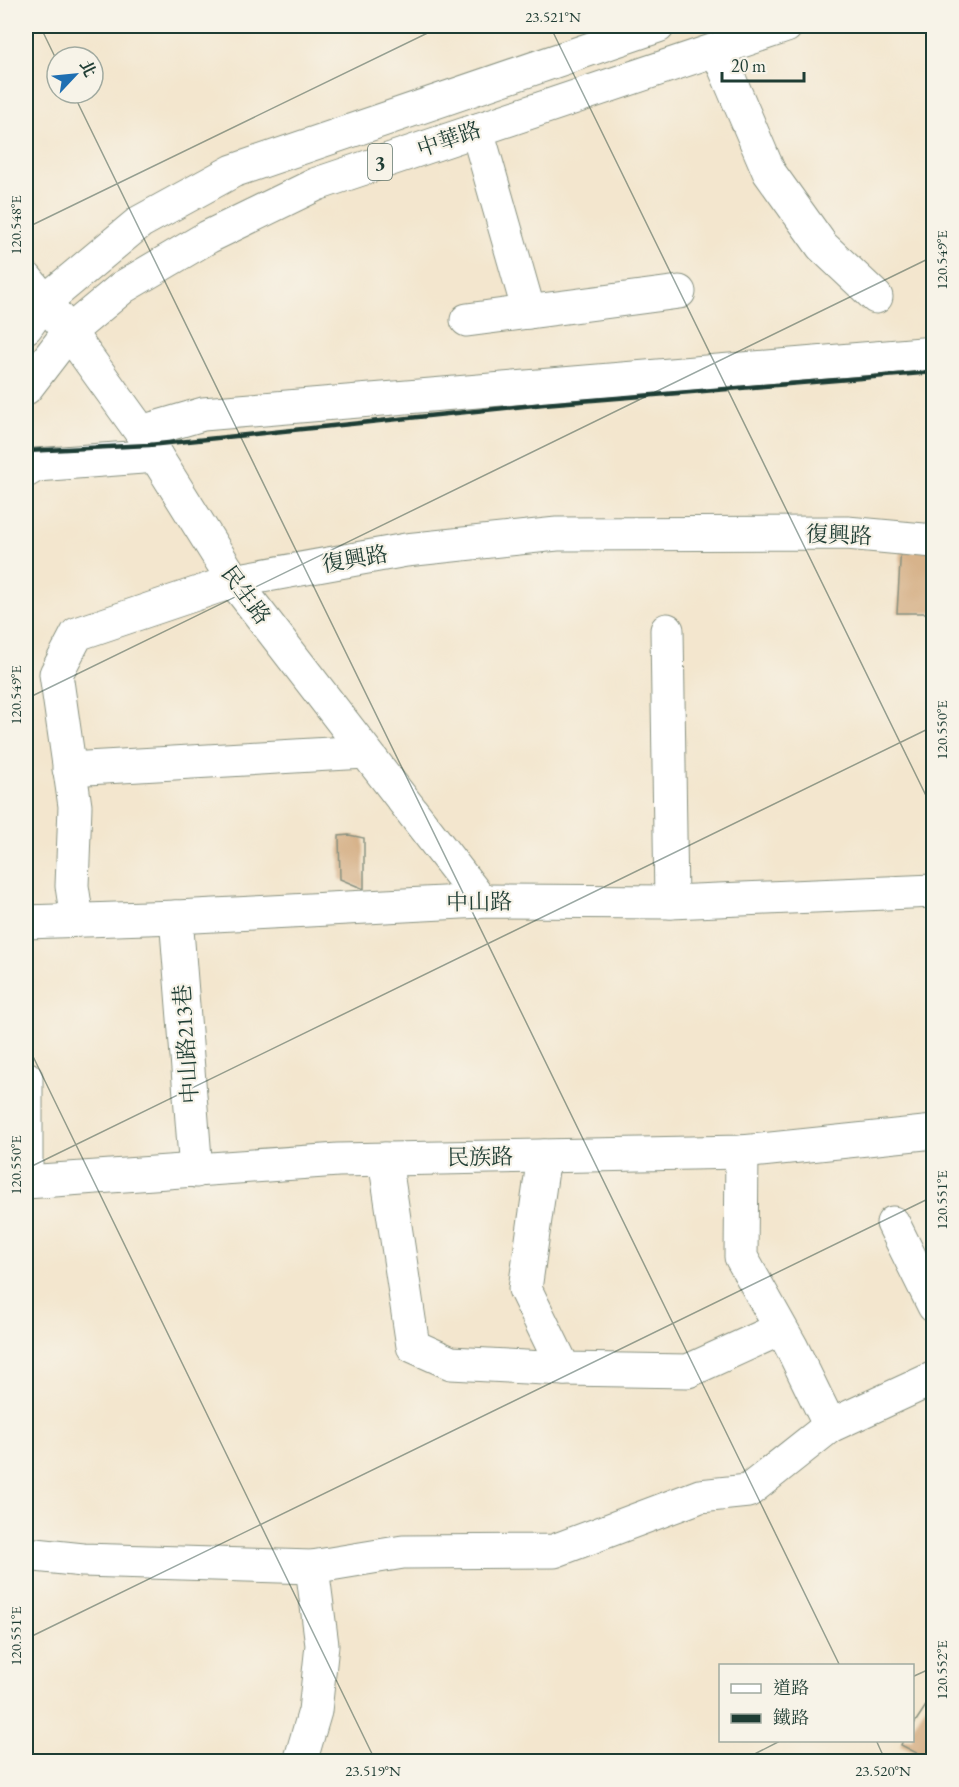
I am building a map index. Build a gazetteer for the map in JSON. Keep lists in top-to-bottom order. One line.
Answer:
{"streets":{"street":["中華路","3","復興路","民生路","中山路","中山路213巷","民族路"]},"crossings":[["中華路","民生路"],["復興路","民生路"],["復興路","中山路"],["民生路","中山路"],["中山路","中山路213巷"],["中山路213巷","民族路"]],"legend":["道路","鐵路"],"scale_bar":"20 m","north":"top right","coordinates":["23.521°N","120.548°E","120.549°E","120.550°E","120.551°E","120.552°E","23.519°N","23.520°N"]}
